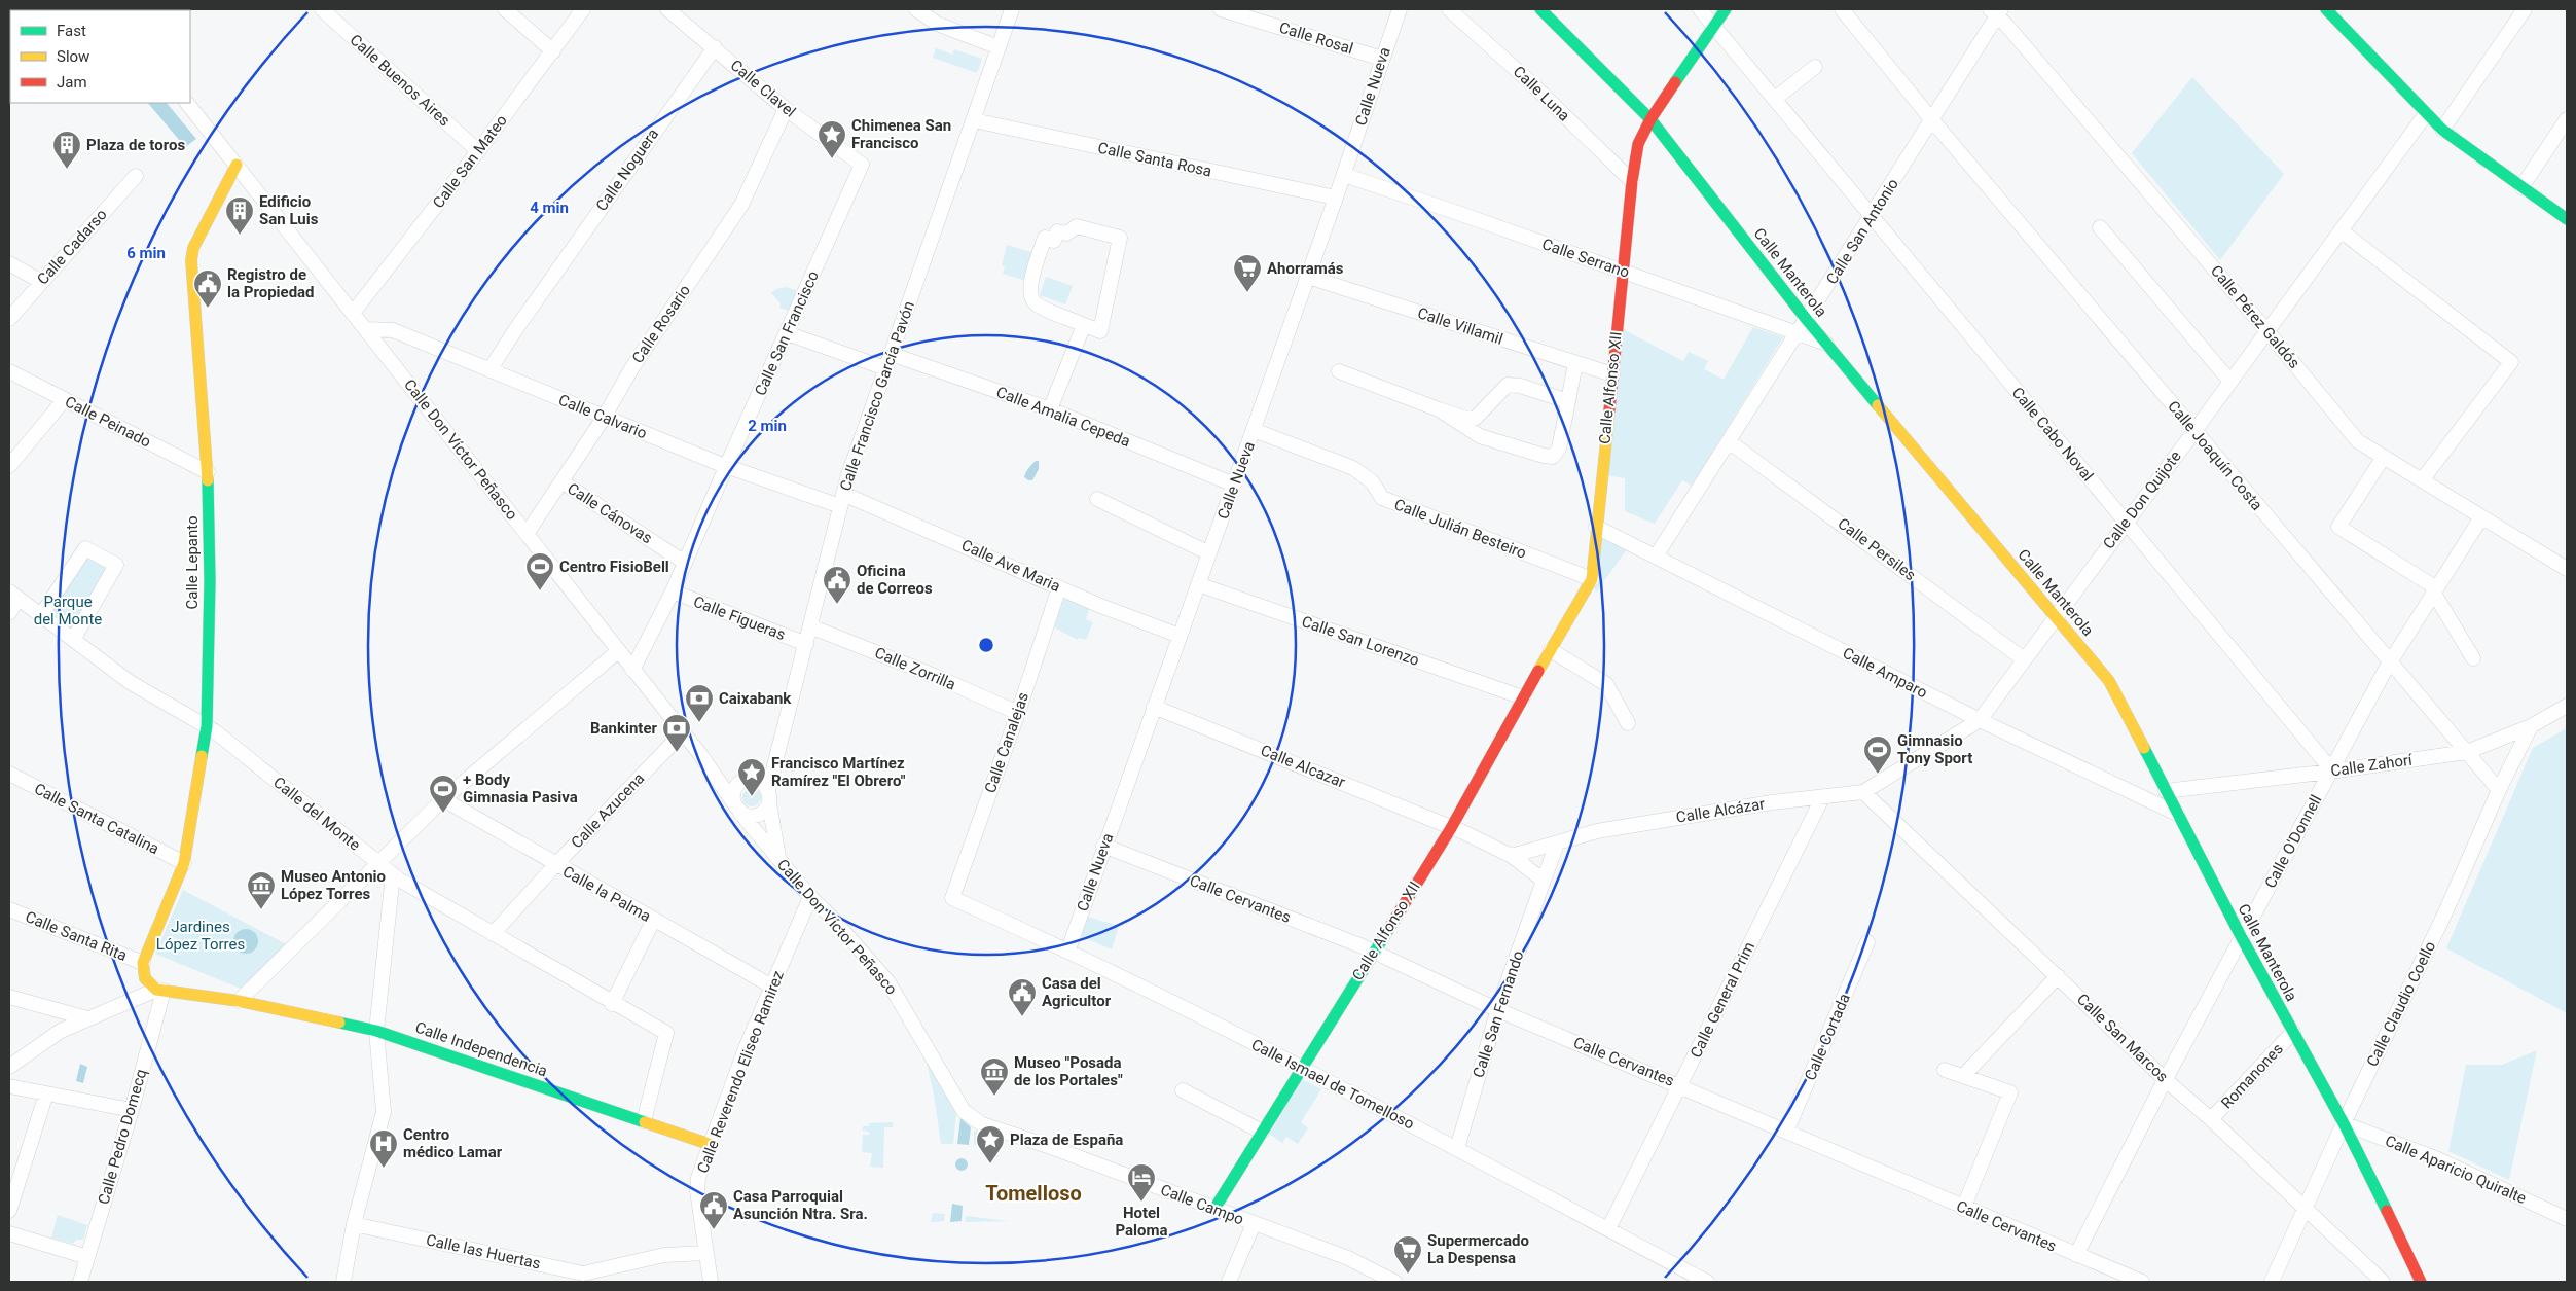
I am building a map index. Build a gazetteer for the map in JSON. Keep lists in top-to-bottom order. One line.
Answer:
{"streets":{"street":["Calle Rosal","Calle Buenos Aires","Calle Nueva","Calle Clavel","Calle Luna","Calle Santa Rosa","Calle San Mateo","Calle Noguera","Calle San Antonio","Calle Cadarso","Calle Serrano","Calle Manterola","Calle Pérez Galdós","Calle Rosario","Calle Villamil","Calle San Francisco","Calle Alfonso XII","Calle Francisco García Pavón","Calle Calvario","Calle Amalia Cepeda","Calle Peinado","Calle Cabo Noval","Calle Don Víctor Peñasco","Calle Joaquín Costa","Calle Don Quijote","Calle Cánovas","Calle Julián Besteiro","Calle Persiles","Calle Lepanto","Calle Ave Maria","Calle Figueras","Calle San Lorenzo","Calle Zorrilla","Calle Amparo","Calle Canalejas","Calle Zahorí","Calle Alcazar","Calle Azucena","Calle Alcázar","Calle del Monte","Calle Santa Catalina","Calle O'Donnell","Calle la Palma","Calle Cervantes","Calle Santa Rita","Calle General Prim","Calle Claudio Coello","Calle San Fernando","Calle Cortada","Calle San Marcos","Calle Independencia","Calle Reverendo Eliseo Ramirez","Romanones","Calle Ismael de Tomelloso","Calle Pedro Domecq","Calle Aparicio Quiralte","Calle Campo","Calle las Huertas"]},"crossings":[["Calle Rosal","Calle Nueva"],["Calle Buenos Aires","Calle San Mateo"],["Calle Nueva","Calle Santa Rosa"],["Calle Nueva","Calle Serrano"],["Calle Nueva","Calle Villamil"],["Calle Nueva","Calle Amalia Cepeda"],["Calle Nueva","Calle Julián Besteiro"],["Calle Nueva","Calle Ave Maria"],["Calle Nueva","Calle San Lorenzo"],["Calle Nueva","Calle Alcazar"],["Calle Nueva","Calle Cervantes"],["Calle Nueva","Calle Ismael de Tomelloso"],["Calle Clavel","Calle Noguera"],["Calle Clavel","Calle Rosario"],["Calle Clavel","Calle San Francisco"],["Calle Luna","Calle Alfonso XII"],["Calle Santa Rosa","Calle Francisco García Pavón"],["Calle San Mateo","Calle Don Víctor Peñasco"],["Calle Noguera","Calle Calvario"],["Calle San Antonio","Calle Serrano"],["Calle San Antonio","Calle Manterola"],["Calle San Antonio","Calle Pérez Galdós"],["Calle San Antonio","Calle Cabo Noval"],["Calle San Antonio","Calle Joaquín Costa"],["Calle San Antonio","Calle Persiles"],["Calle San Antonio","Calle Amparo"],["Calle Serrano","Calle Manterola"],["Calle Serrano","Calle Alfonso XII"],["Calle Manterola","Calle Alfonso XII"],["Calle Manterola","Calle Don Quijote"],["Calle Manterola","Calle Amparo"],["Calle Manterola","Calle Zahorí"],["Calle Manterola","Calle O'Donnell"],["Calle Manterola","Calle Claudio Coello"],["Calle Manterola","Romanones"],["Calle Manterola","Calle Aparicio Quiralte"],["Calle Pérez Galdós","Calle Don Quijote"],["Calle Pérez Galdós","Calle O'Donnell"],["Calle Rosario","Calle Calvario"],["Calle Rosario","Calle Don Víctor Peñasco"],["Calle Rosario","Calle Cánovas"],["Calle Villamil","Calle Alfonso XII"],["Calle San Francisco","Calle Calvario"],["Calle San Francisco","Calle Don Víctor Peñasco"],["Calle San Francisco","Calle Cánovas"],["Calle San Francisco","Calle Figueras"],["Calle Alfonso XII","Calle Cabo Noval"],["Calle Alfonso XII","Calle Julián Besteiro"],["Calle Alfonso XII","Calle San Lorenzo"],["Calle Alfonso XII","Calle Amparo"],["Calle Alfonso XII","Calle Alcazar"],["Calle Alfonso XII","Calle Cervantes"],["Calle Alfonso XII","Calle Ismael de Tomelloso"],["Calle Alfonso XII","Calle Campo"],["Calle Francisco García Pavón","Calle Calvario"],["Calle Francisco García Pavón","Calle Amalia Cepeda"],["Calle Francisco García Pavón","Calle Ave Maria"],["Calle Francisco García Pavón","Calle Figueras"],["Calle Francisco García Pavón","Calle Zorrilla"],["Calle Calvario","Calle Don Víctor Peñasco"],["Calle Calvario","Calle Ave Maria"],["Calle Peinado","Calle Lepanto"],["Calle Cabo Noval","Calle Don Quijote"],["Calle Cabo Noval","Calle Zahorí"],["Calle Cabo Noval","Calle O'Donnell"],["Calle Don Víctor Peñasco","Calle Lepanto"],["Calle Don Víctor Peñasco","Calle Azucena"],["Calle Don Víctor Peñasco","Calle Reverendo Eliseo Ramirez"],["Calle Don Víctor Peñasco","Calle Campo"],["Calle Joaquín Costa","Calle Don Quijote"],["Calle Joaquín Costa","Calle Zahorí"],["Calle Joaquín Costa","Calle O'Donnell"],["Calle Joaquín Costa","Calle Claudio Coello"],["Calle Don Quijote","Calle Persiles"],["Calle Don Quijote","Calle Amparo"],["Calle Don Quijote","Calle Alcázar"],["Calle Lepanto","Calle del Monte"],["Calle Lepanto","Calle Santa Catalina"],["Calle Lepanto","Calle Santa Rita"],["Calle Ave Maria","Calle Canalejas"],["Calle Zorrilla","Calle Canalejas"],["Calle Amparo","Calle Alcázar"],["Calle Canalejas","Calle Ismael de Tomelloso"],["Calle Zahorí","Calle O'Donnell"],["Calle Zahorí","Calle Claudio Coello"],["Calle Azucena","Calle del Monte"],["Calle Azucena","Calle la Palma"],["Calle Alcázar","Calle General Prim"],["Calle Alcázar","Calle San Fernando"],["Calle Alcázar","Calle San Marcos"],["Calle del Monte","Calle Independencia"],["Calle O'Donnell","Calle Cervantes"],["Calle O'Donnell","Calle San Marcos"],["Calle la Palma","Calle Reverendo Eliseo Ramirez"],["Calle Cervantes","Calle General Prim"],["Calle Cervantes","Calle San Fernando"],["Calle Cervantes","Calle Cortada"],["Calle General Prim","Calle Ismael de Tomelloso"],["Calle Claudio Coello","Calle San Marcos"],["Calle Claudio Coello","Calle Aparicio Quiralte"],["Calle San Fernando","Calle Ismael de Tomelloso"],["Calle San Marcos","Romanones"],["Calle Independencia","Calle Reverendo Eliseo Ramirez"],["Calle Independencia","Calle Pedro Domecq"],["Calle Reverendo Eliseo Ramirez","Calle las Huertas"]],"districts":["Tomelloso"],"parks":["Parque del Monte","Jardines López Torres"],"places":{"place":["Chimenea San Francisco","Francisco Martínez Ramírez \"El Obrero\"","Plaza de España"],"building":["Plaza de toros","Edificio San Luis"],"supermarket":["Ahorramás","Supermercado La Despensa"],"public building":["Registro de la Propiedad","Oficina de Correos","Casa del Agricultor","Casa Parroquial Asunción Ntra. Sra."],"sports":["Centro FisioBell","Gimnasio Tony Sport","+ Body Gimnasia Pasiva"],"bank":["Caixabank","Bankinter"],"museum":["Museo Antonio López Torres","Museo \"Posada de los Portales\""],"hospital":["Centro médico Lamar"],"hotel":["Hotel Paloma"]},"legend":["Fast","Slow","Jam"],"rings":["4 min","6 min","2 min"]}
